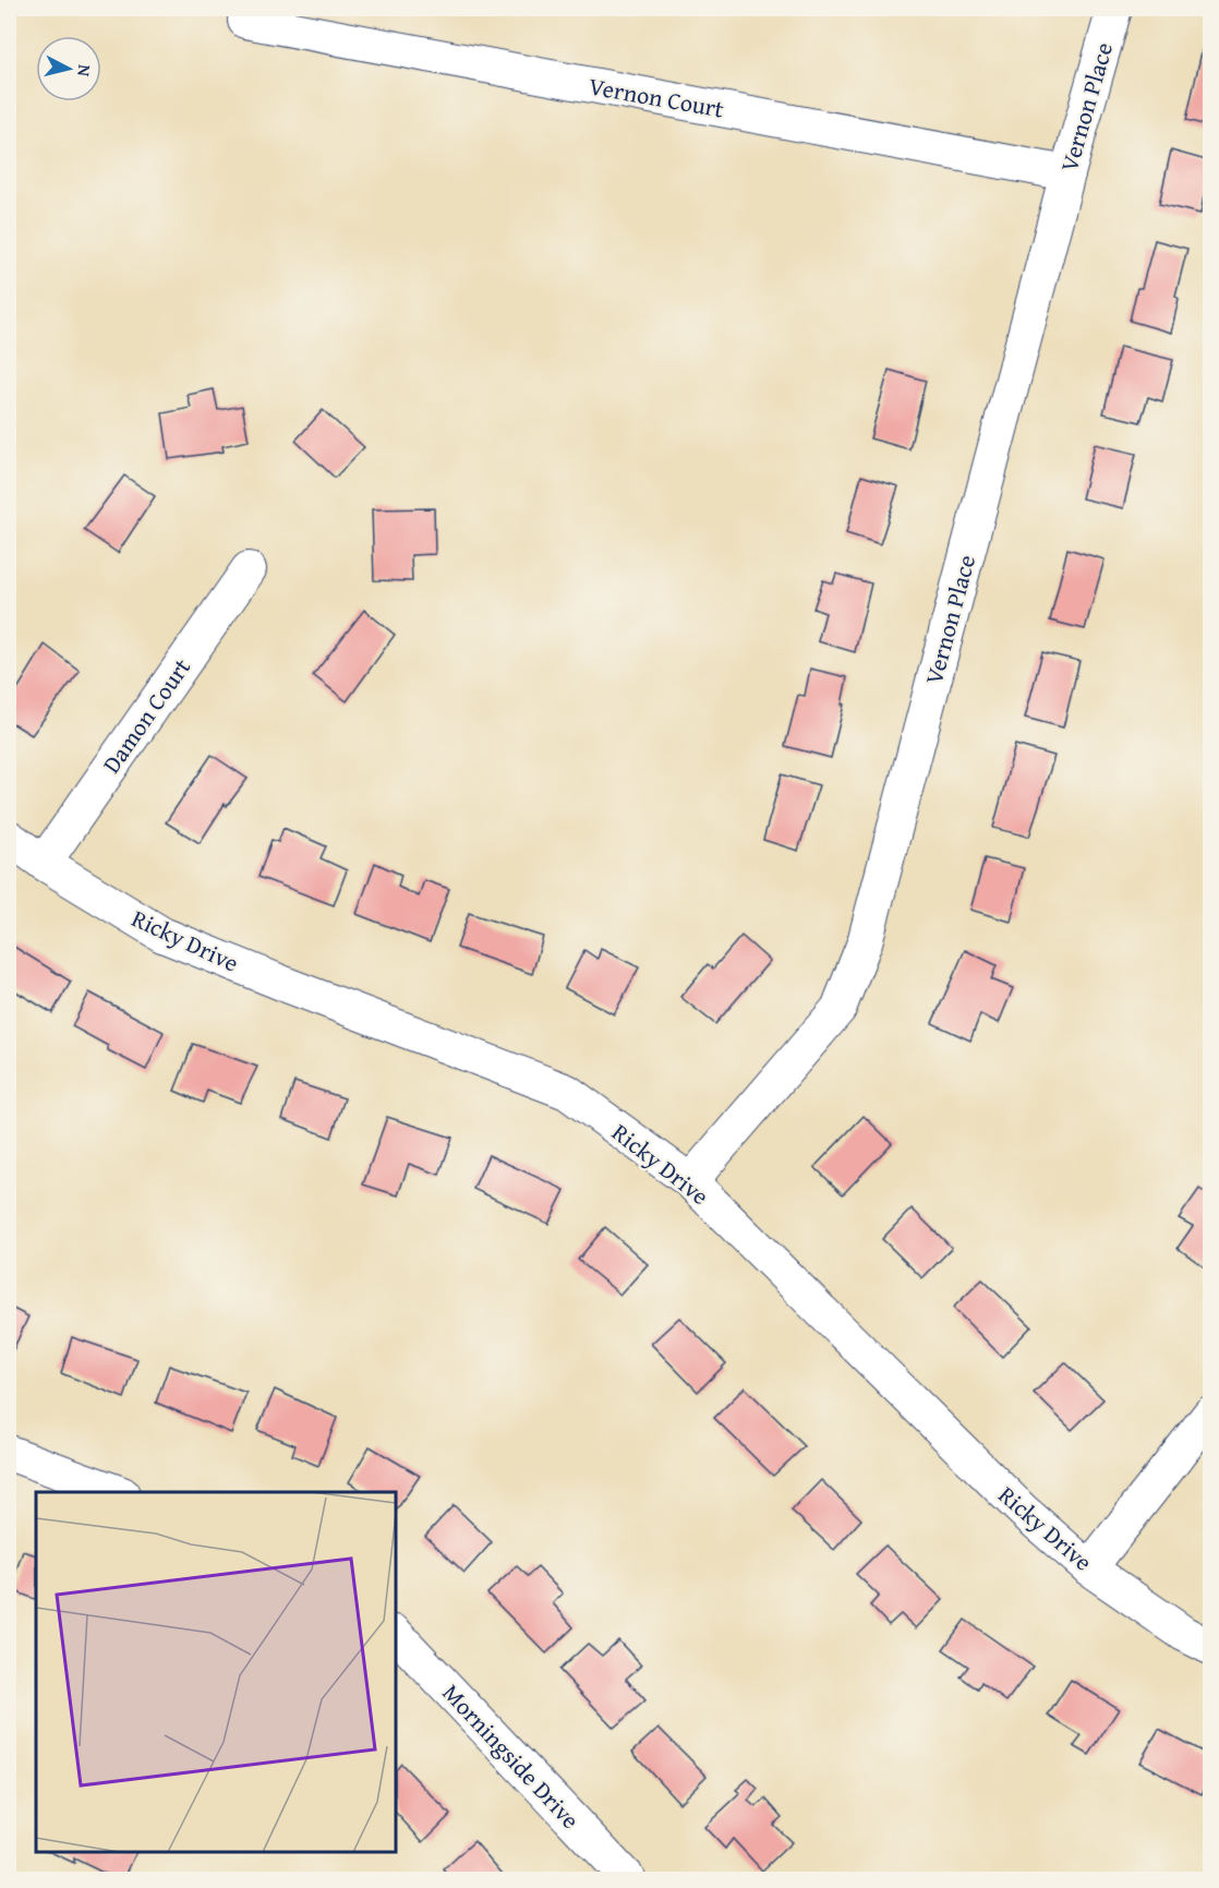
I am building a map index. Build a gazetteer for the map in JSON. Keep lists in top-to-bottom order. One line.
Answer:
{"streets":{"street":["Vernon Court","Vernon Place","Damon Court","Ricky Drive","Morningside Drive"]},"crossings":[["Vernon Court","Vernon Place"],["Vernon Place","Ricky Drive"],["Damon Court","Ricky Drive"]],"north":"right"}
